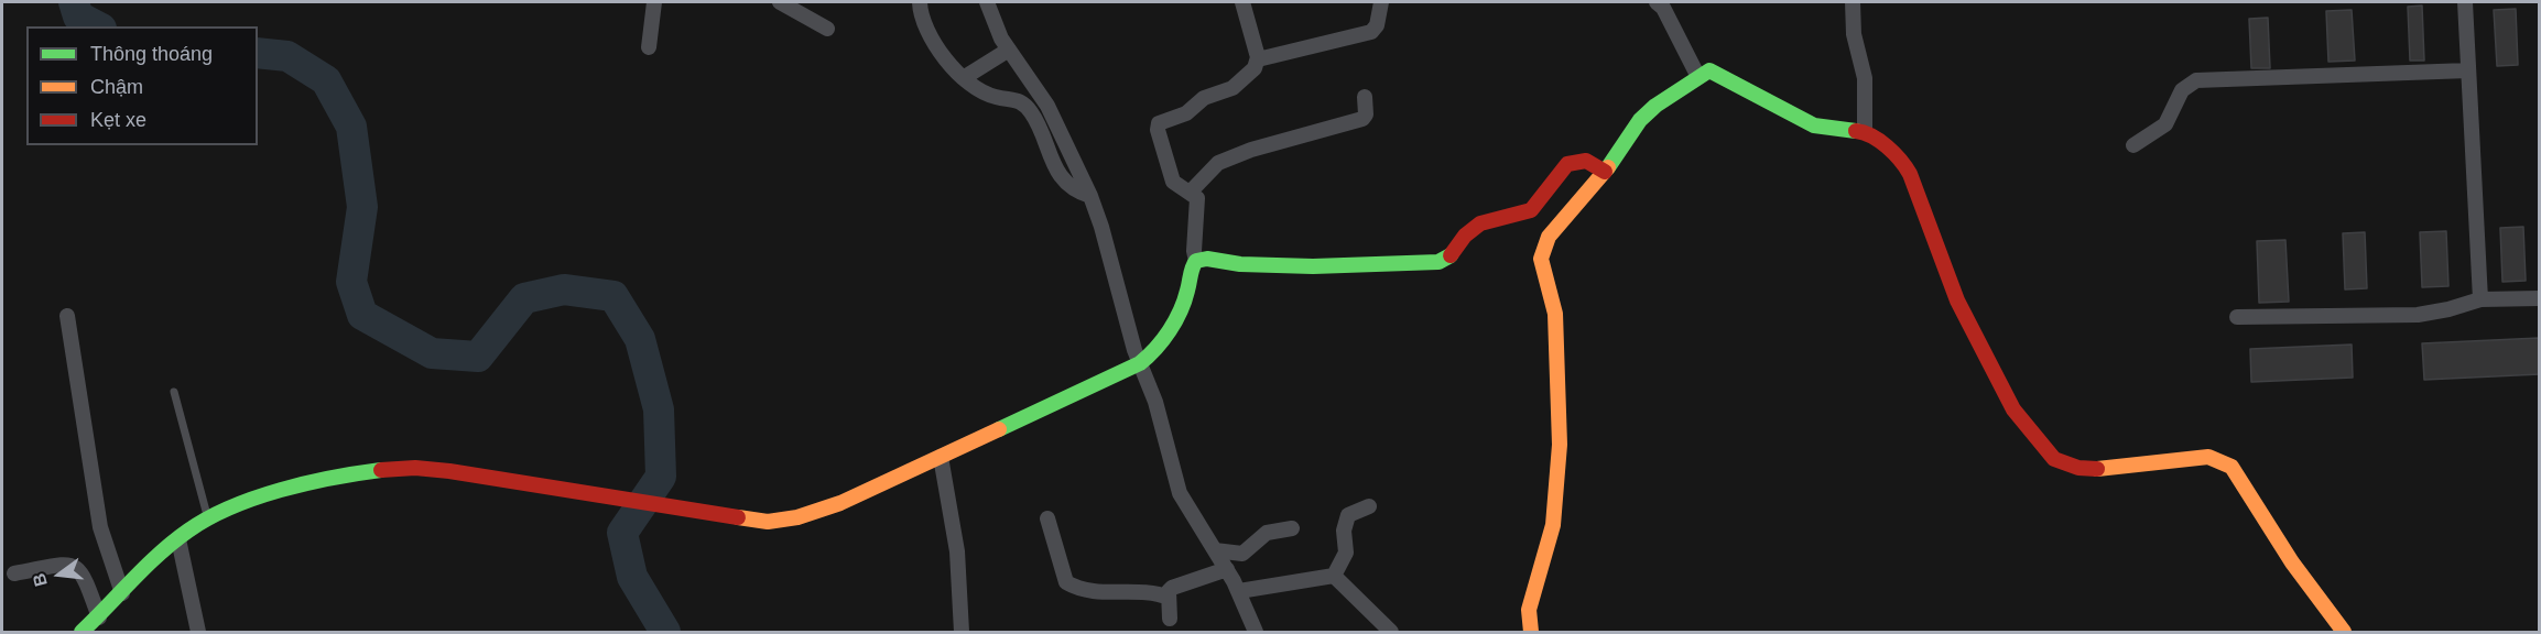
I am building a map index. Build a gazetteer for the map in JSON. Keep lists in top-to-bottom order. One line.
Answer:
{"legend":["Thông thoáng","Chậm","Kẹt xe"],"north":"left"}
